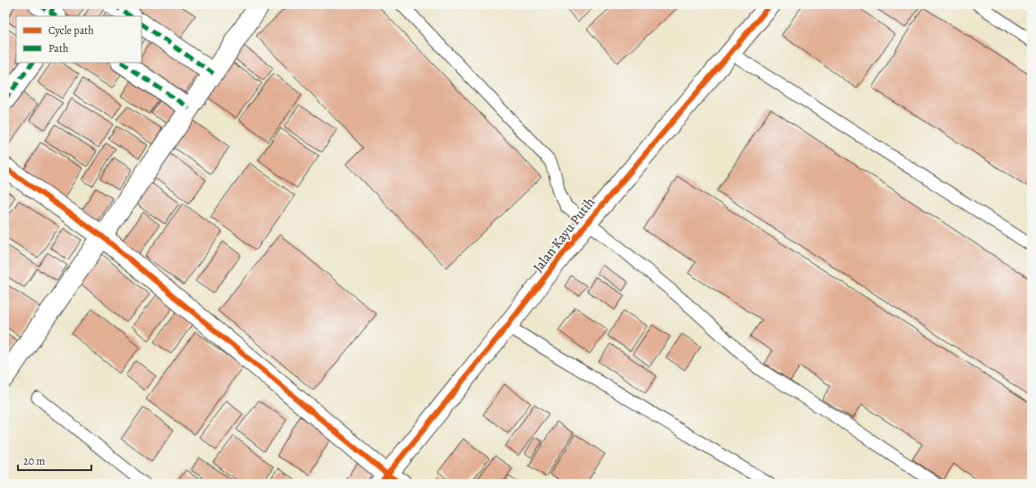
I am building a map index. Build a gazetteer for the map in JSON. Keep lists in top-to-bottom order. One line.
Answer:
{"streets":{"street":["Jalan Kayu Putih"]},"legend":["Cycle path","Path"],"scale_bar":"20 m"}
